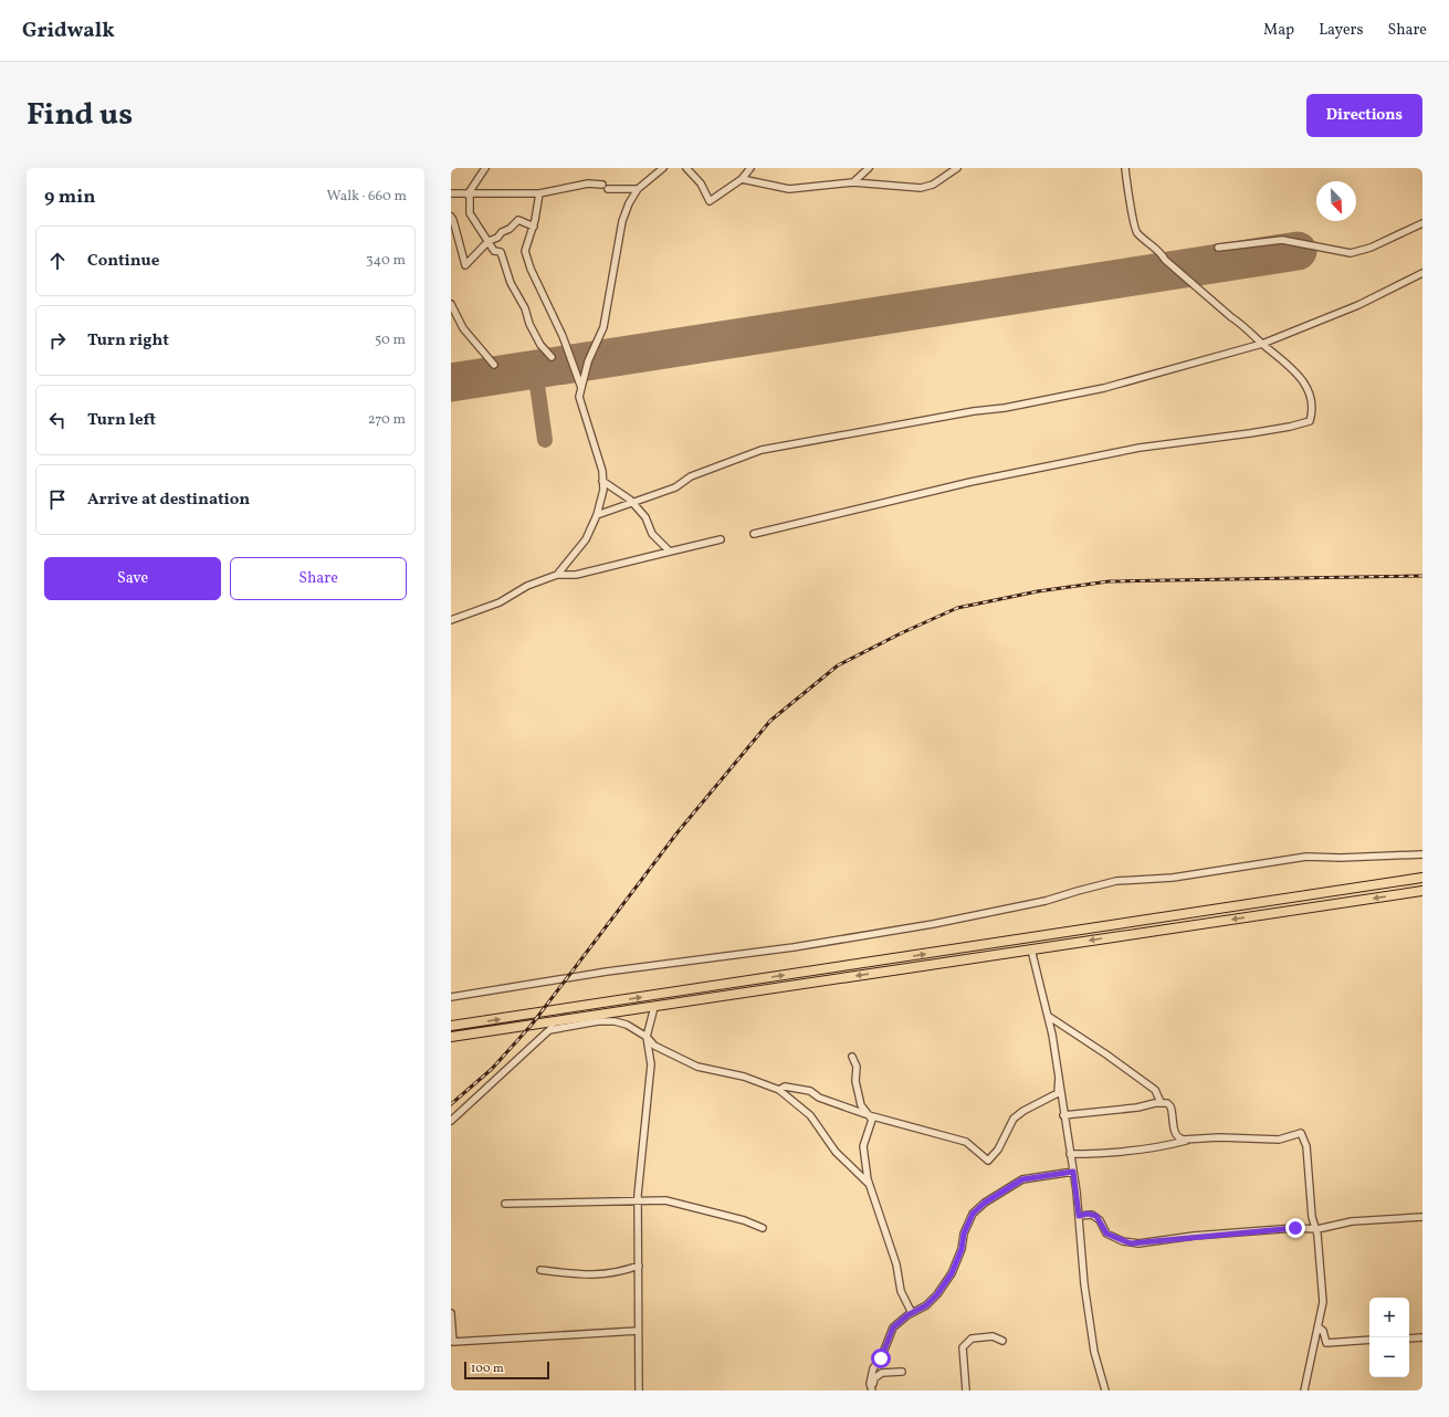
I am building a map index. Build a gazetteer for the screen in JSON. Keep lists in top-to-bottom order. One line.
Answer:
{"scale_bar":"100 m","north":"bottom right","page":{"header":"Gridwalk","nav":["Map","Layers","Share"],"title":"Find us","buttons":["Directions",["Save","Share"]],"heading":["9 min","Walk · 660 m"],"list":[["Continue","340 m"],["Turn right","50 m"],["Turn left","270 m"],"Arrive at destination"],"map_buttons":["+","−"],"scale":"100 m"}}
